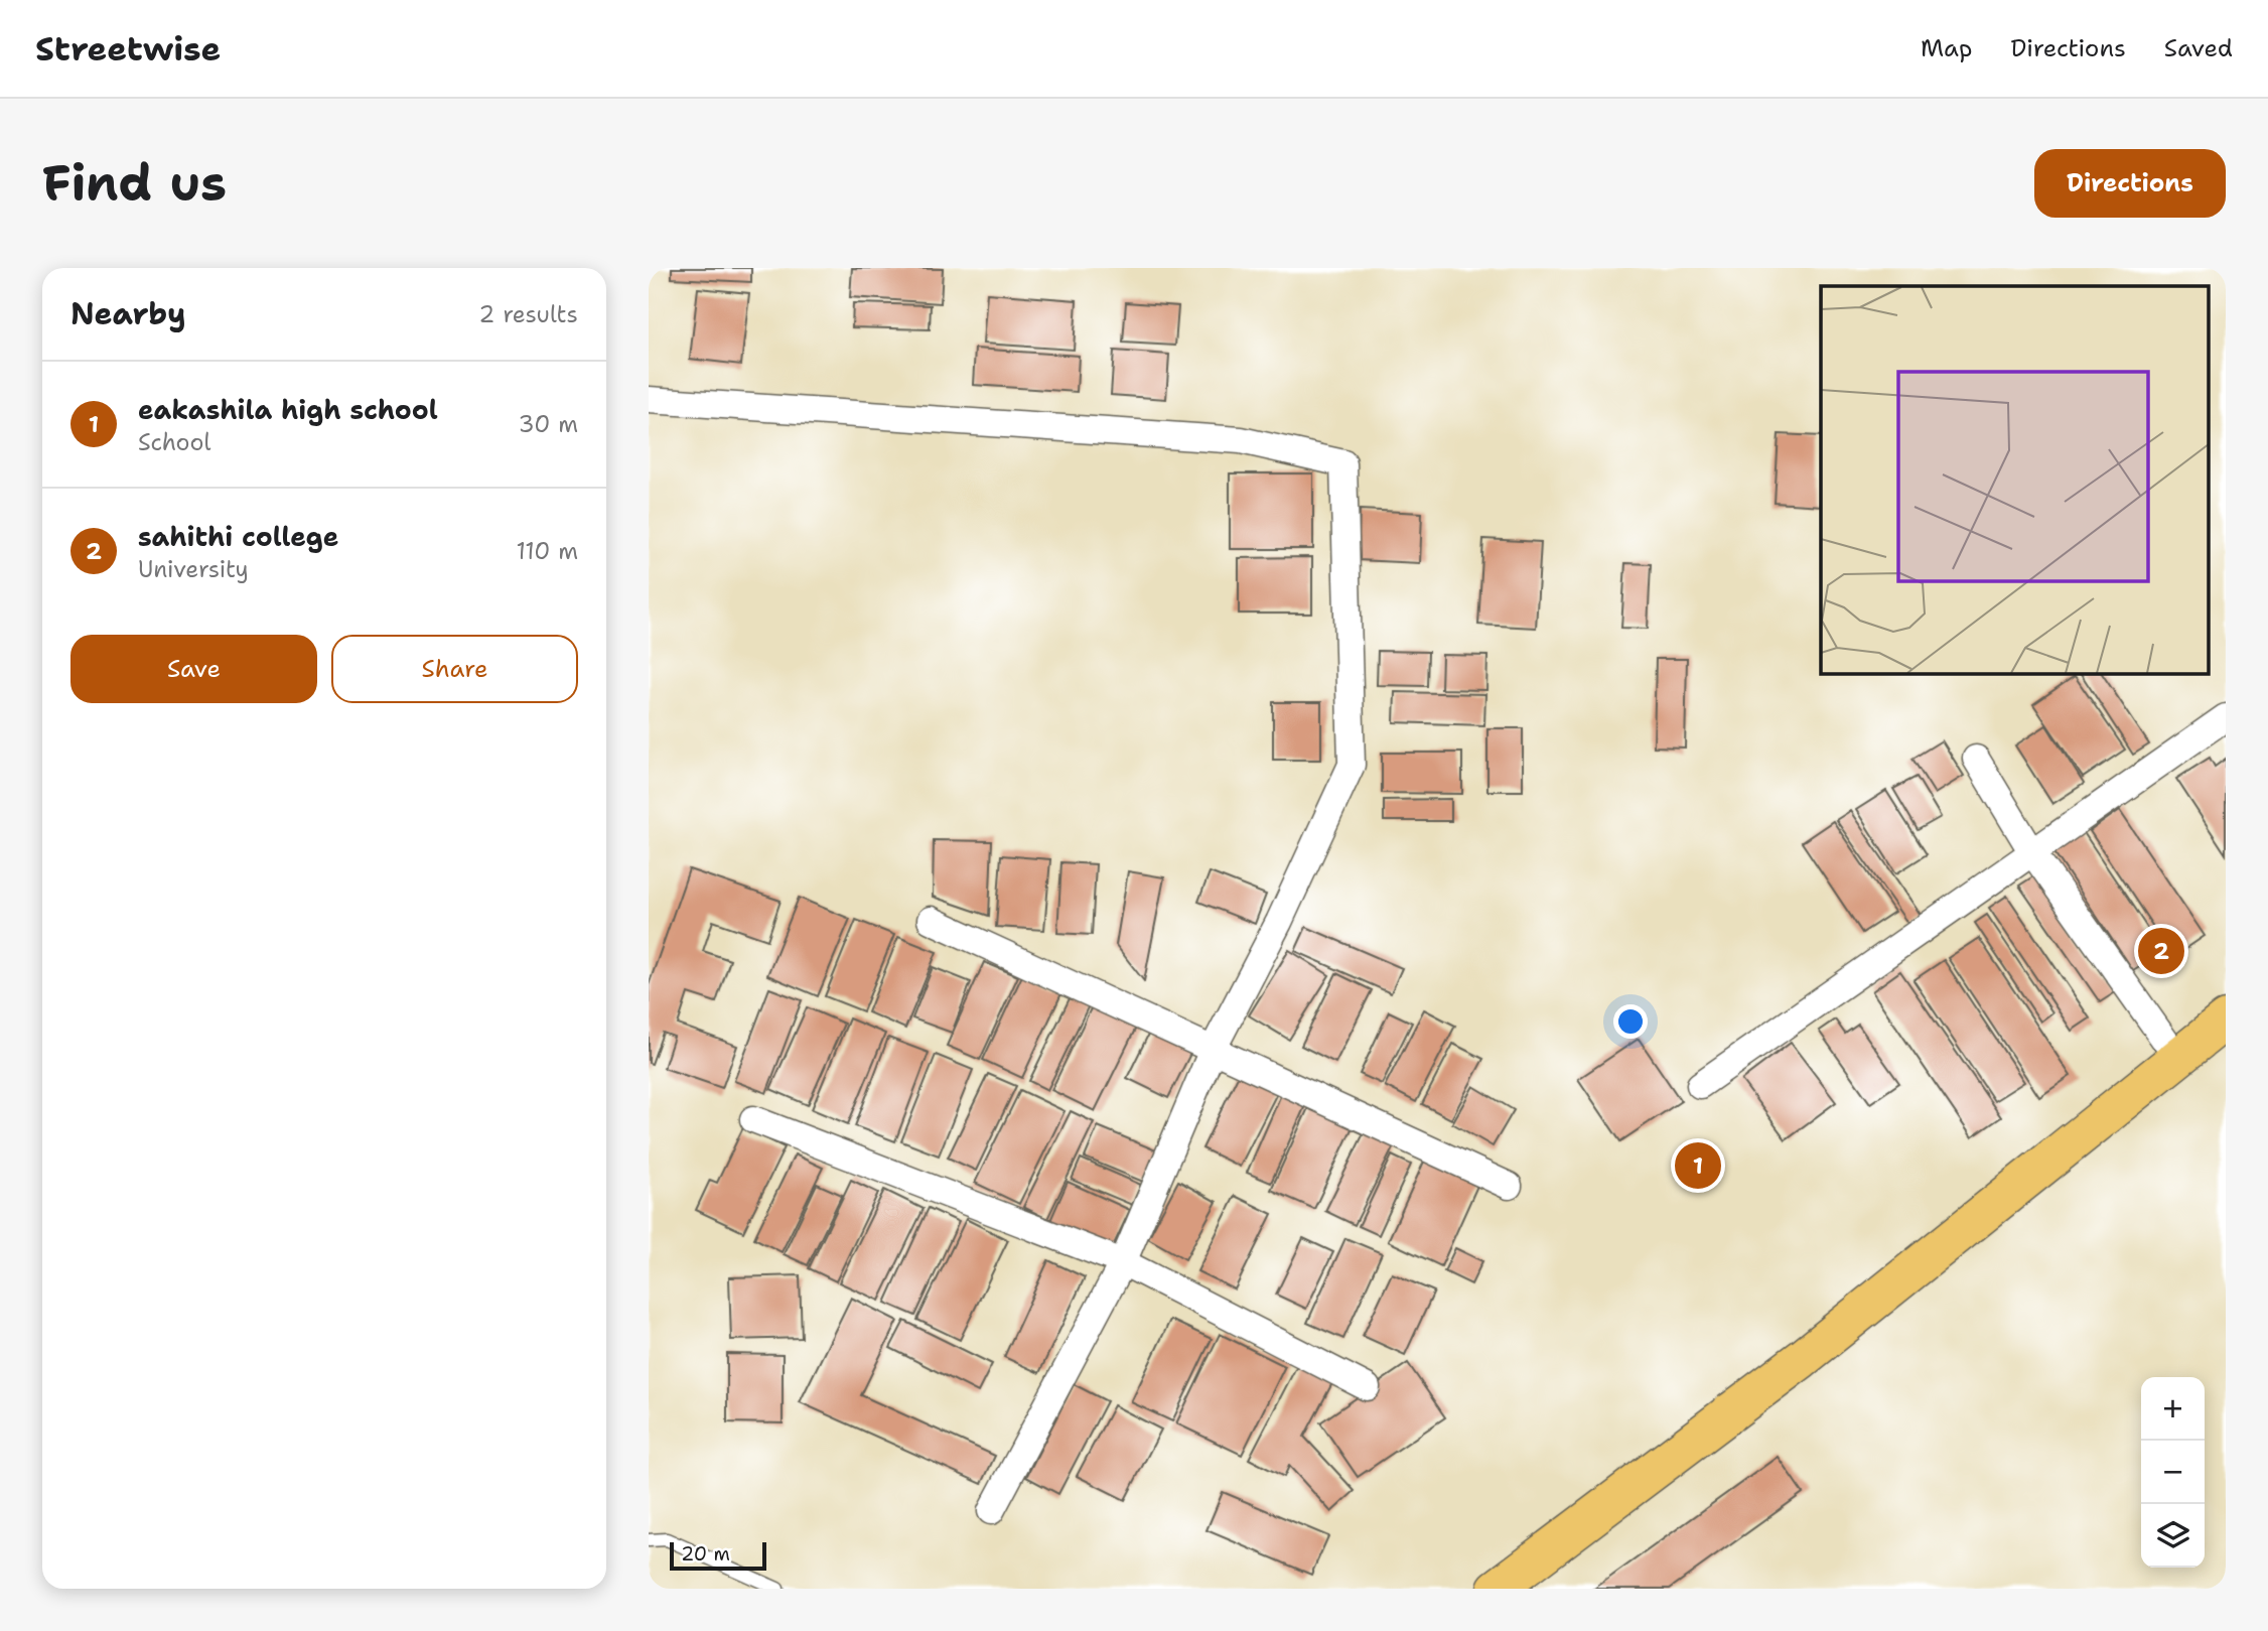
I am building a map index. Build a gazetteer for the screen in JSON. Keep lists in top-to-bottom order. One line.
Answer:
{"scale_bar":"20 m","page":{"header":"Streetwise","nav":["Map","Directions","Saved"],"buttons":["Directions",["Save","Share"]],"title":"Find us","heading":["Nearby","2 results"],"list":[{"mark":"1","name":"eakashila high school","note":"School","value":"30 m"},{"mark":"2","name":"sahithi college","note":"University","value":"110 m"}],"pins":["2","1"],"map_buttons":["+","−"],"scale":"20 m"}}
